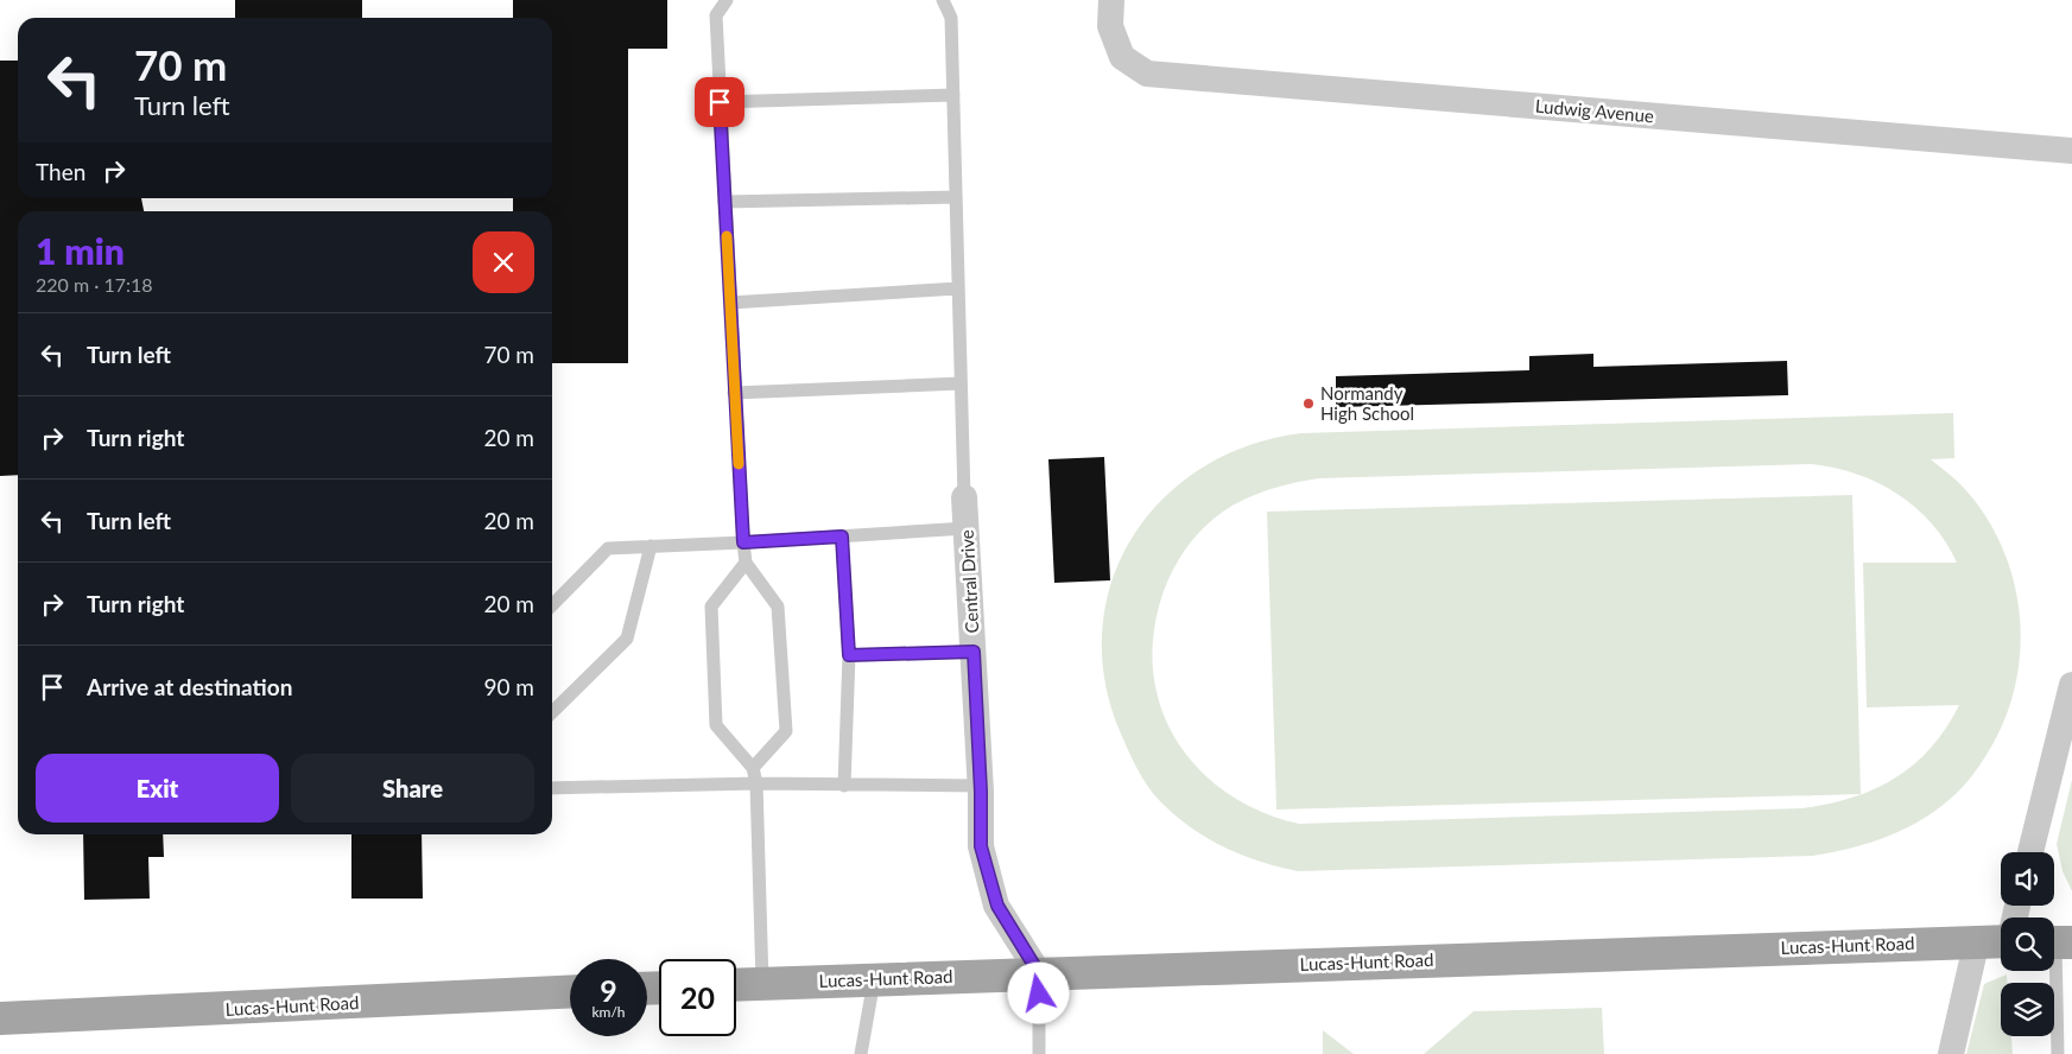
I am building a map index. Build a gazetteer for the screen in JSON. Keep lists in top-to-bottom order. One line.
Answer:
{"streets":{"main road":["Lucas-Hunt Road"],"street":["Ludwig Avenue","Central Drive"]},"crossings":[["Central Drive","Lucas-Hunt Road"]],"places":["Normandy High School"],"page":{"turn":["70 m","Turn left"],"then":"Then","heading":["1 min","220 m · 17:18"],"list":[{"name":"Turn left","value":"70 m"},{"name":"Turn right","value":"20 m"},{"name":"Turn left","value":"20 m"},{"name":"Turn right","value":"20 m"},{"name":"Arrive at destination","value":"90 m"}],"buttons":["Exit","Share"],"speed":"9 km/h","limit":"20"}}
